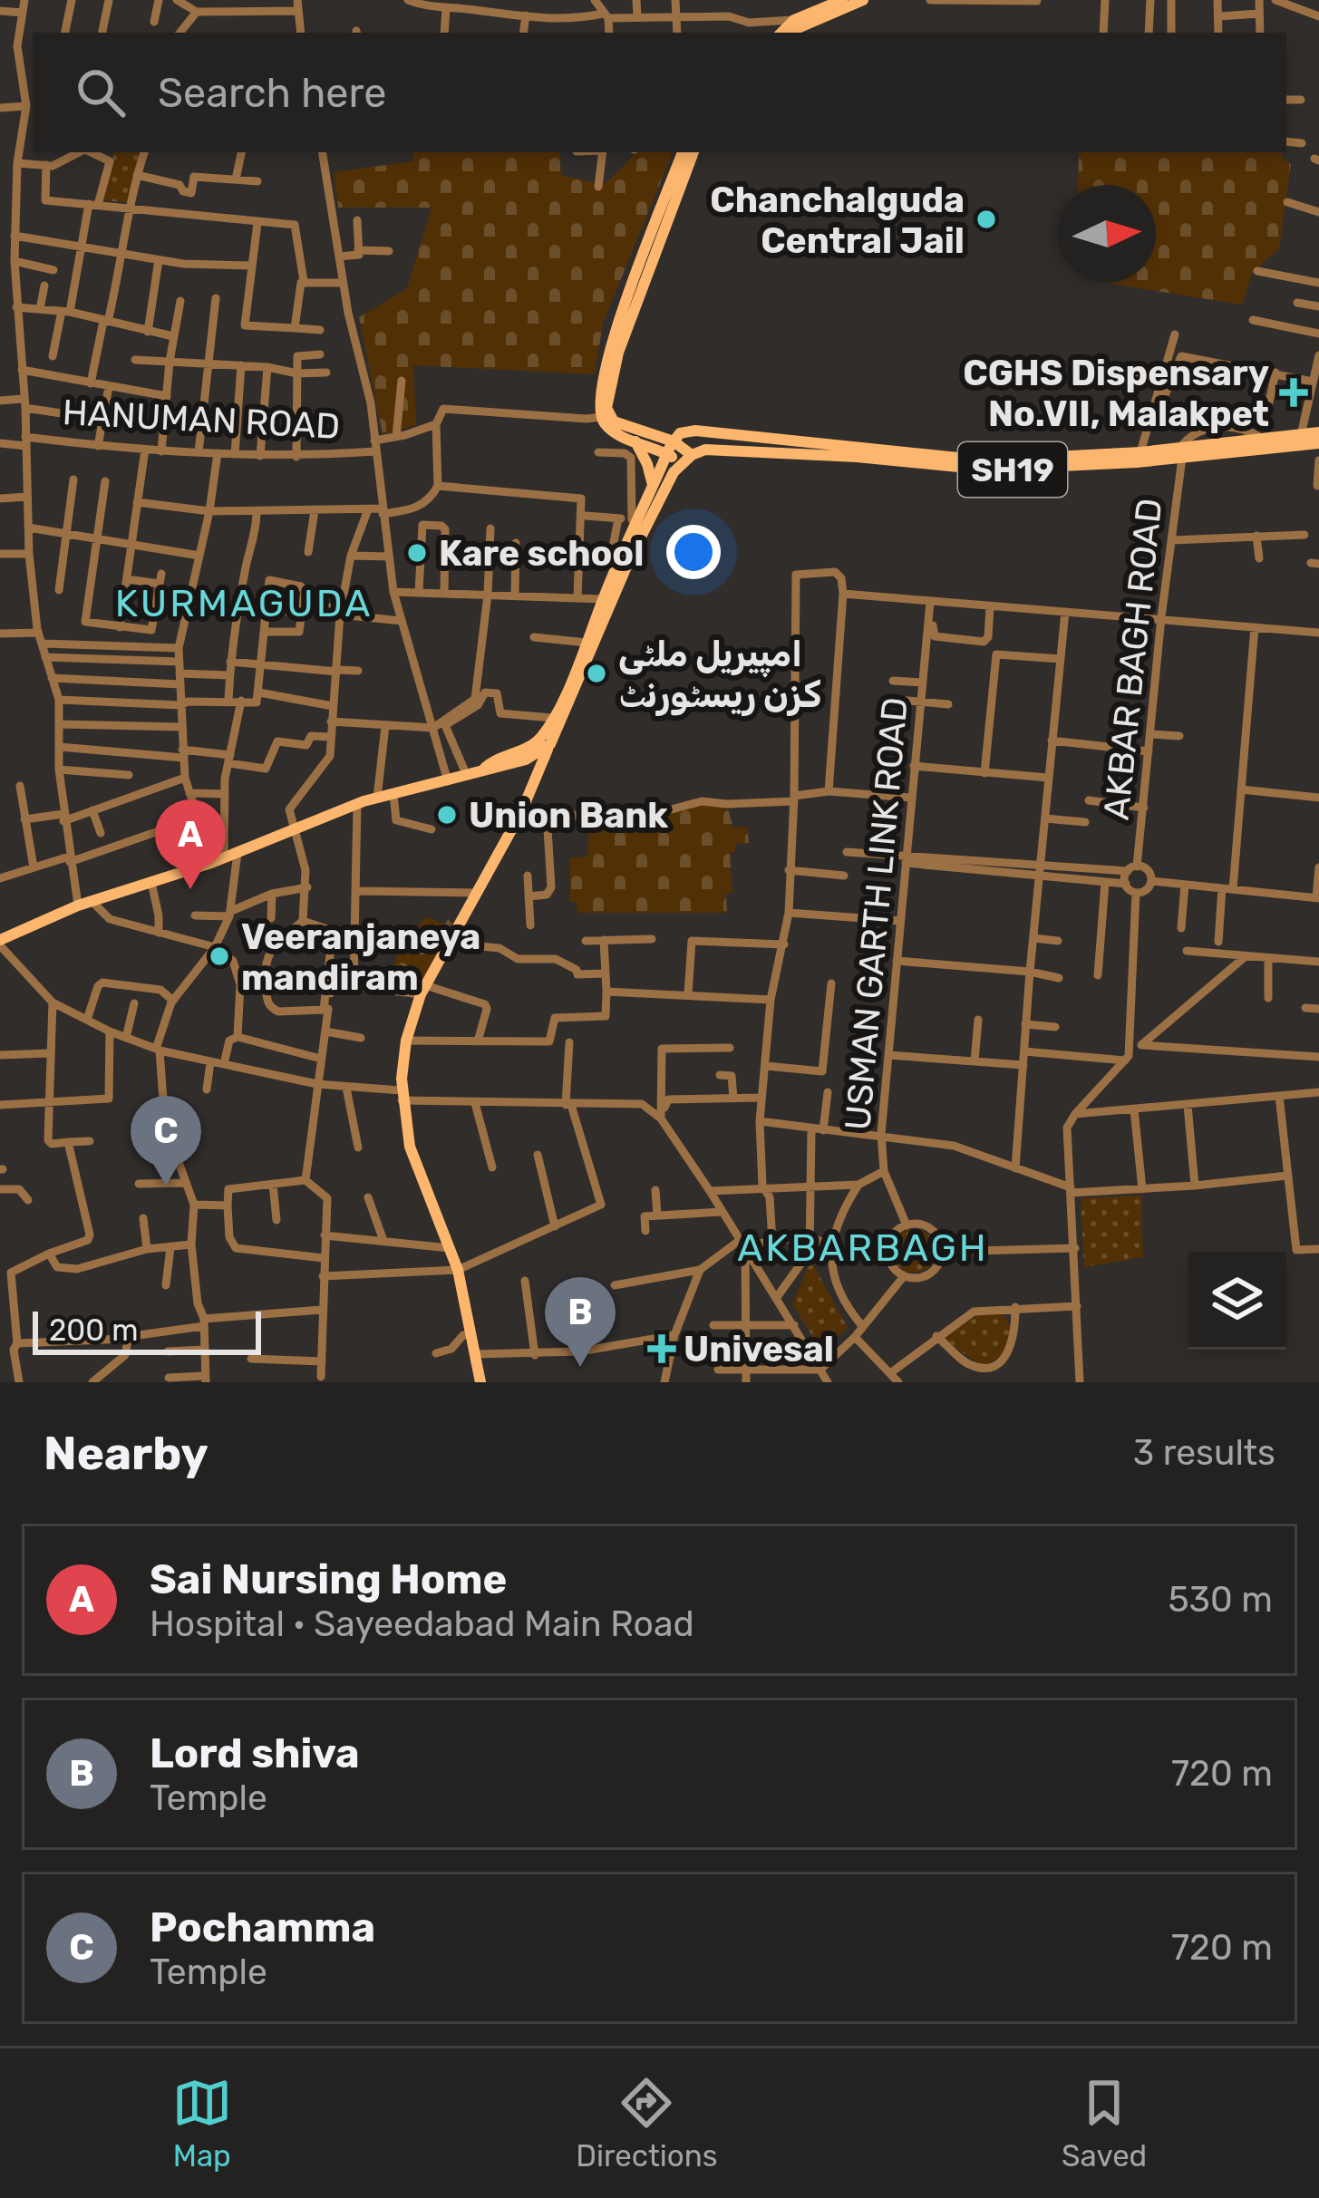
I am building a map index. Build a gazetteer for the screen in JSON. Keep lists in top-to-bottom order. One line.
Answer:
{"streets":{"main road":["SH19"],"street":["HANUMAN ROAD","AKBAR BAGH ROAD","USMAN GARTH LINK ROAD"]},"crossings":[["SH19","AKBAR BAGH ROAD"]],"districts":["KURMAGUDA","AKBARBAGH"],"places":{"other":["Chanchalguda Central Jail","Kare school","امپیریل ملٹی کزن ریسٹورنٹ","Union Bank","Veeranjaneya mandiram"],"health":["CGHS Dispensary No.VII, Malakpet","Univesal"]},"scale_bar":"200 m","north":"right","page":{"search":"Search here","pins":["A","C","B"],"scale":"200 m","heading":["Nearby","3 results"],"list":[{"mark":"A","name":"Sai Nursing Home","note":"Hospital · Sayeedabad Main Road","value":"530 m"},{"mark":"B","name":"Lord shiva","note":"Temple","value":"720 m"},{"mark":"C","name":"Pochamma","note":"Temple","value":"720 m"}],"nav":["Map","Directions","Saved"]}}
